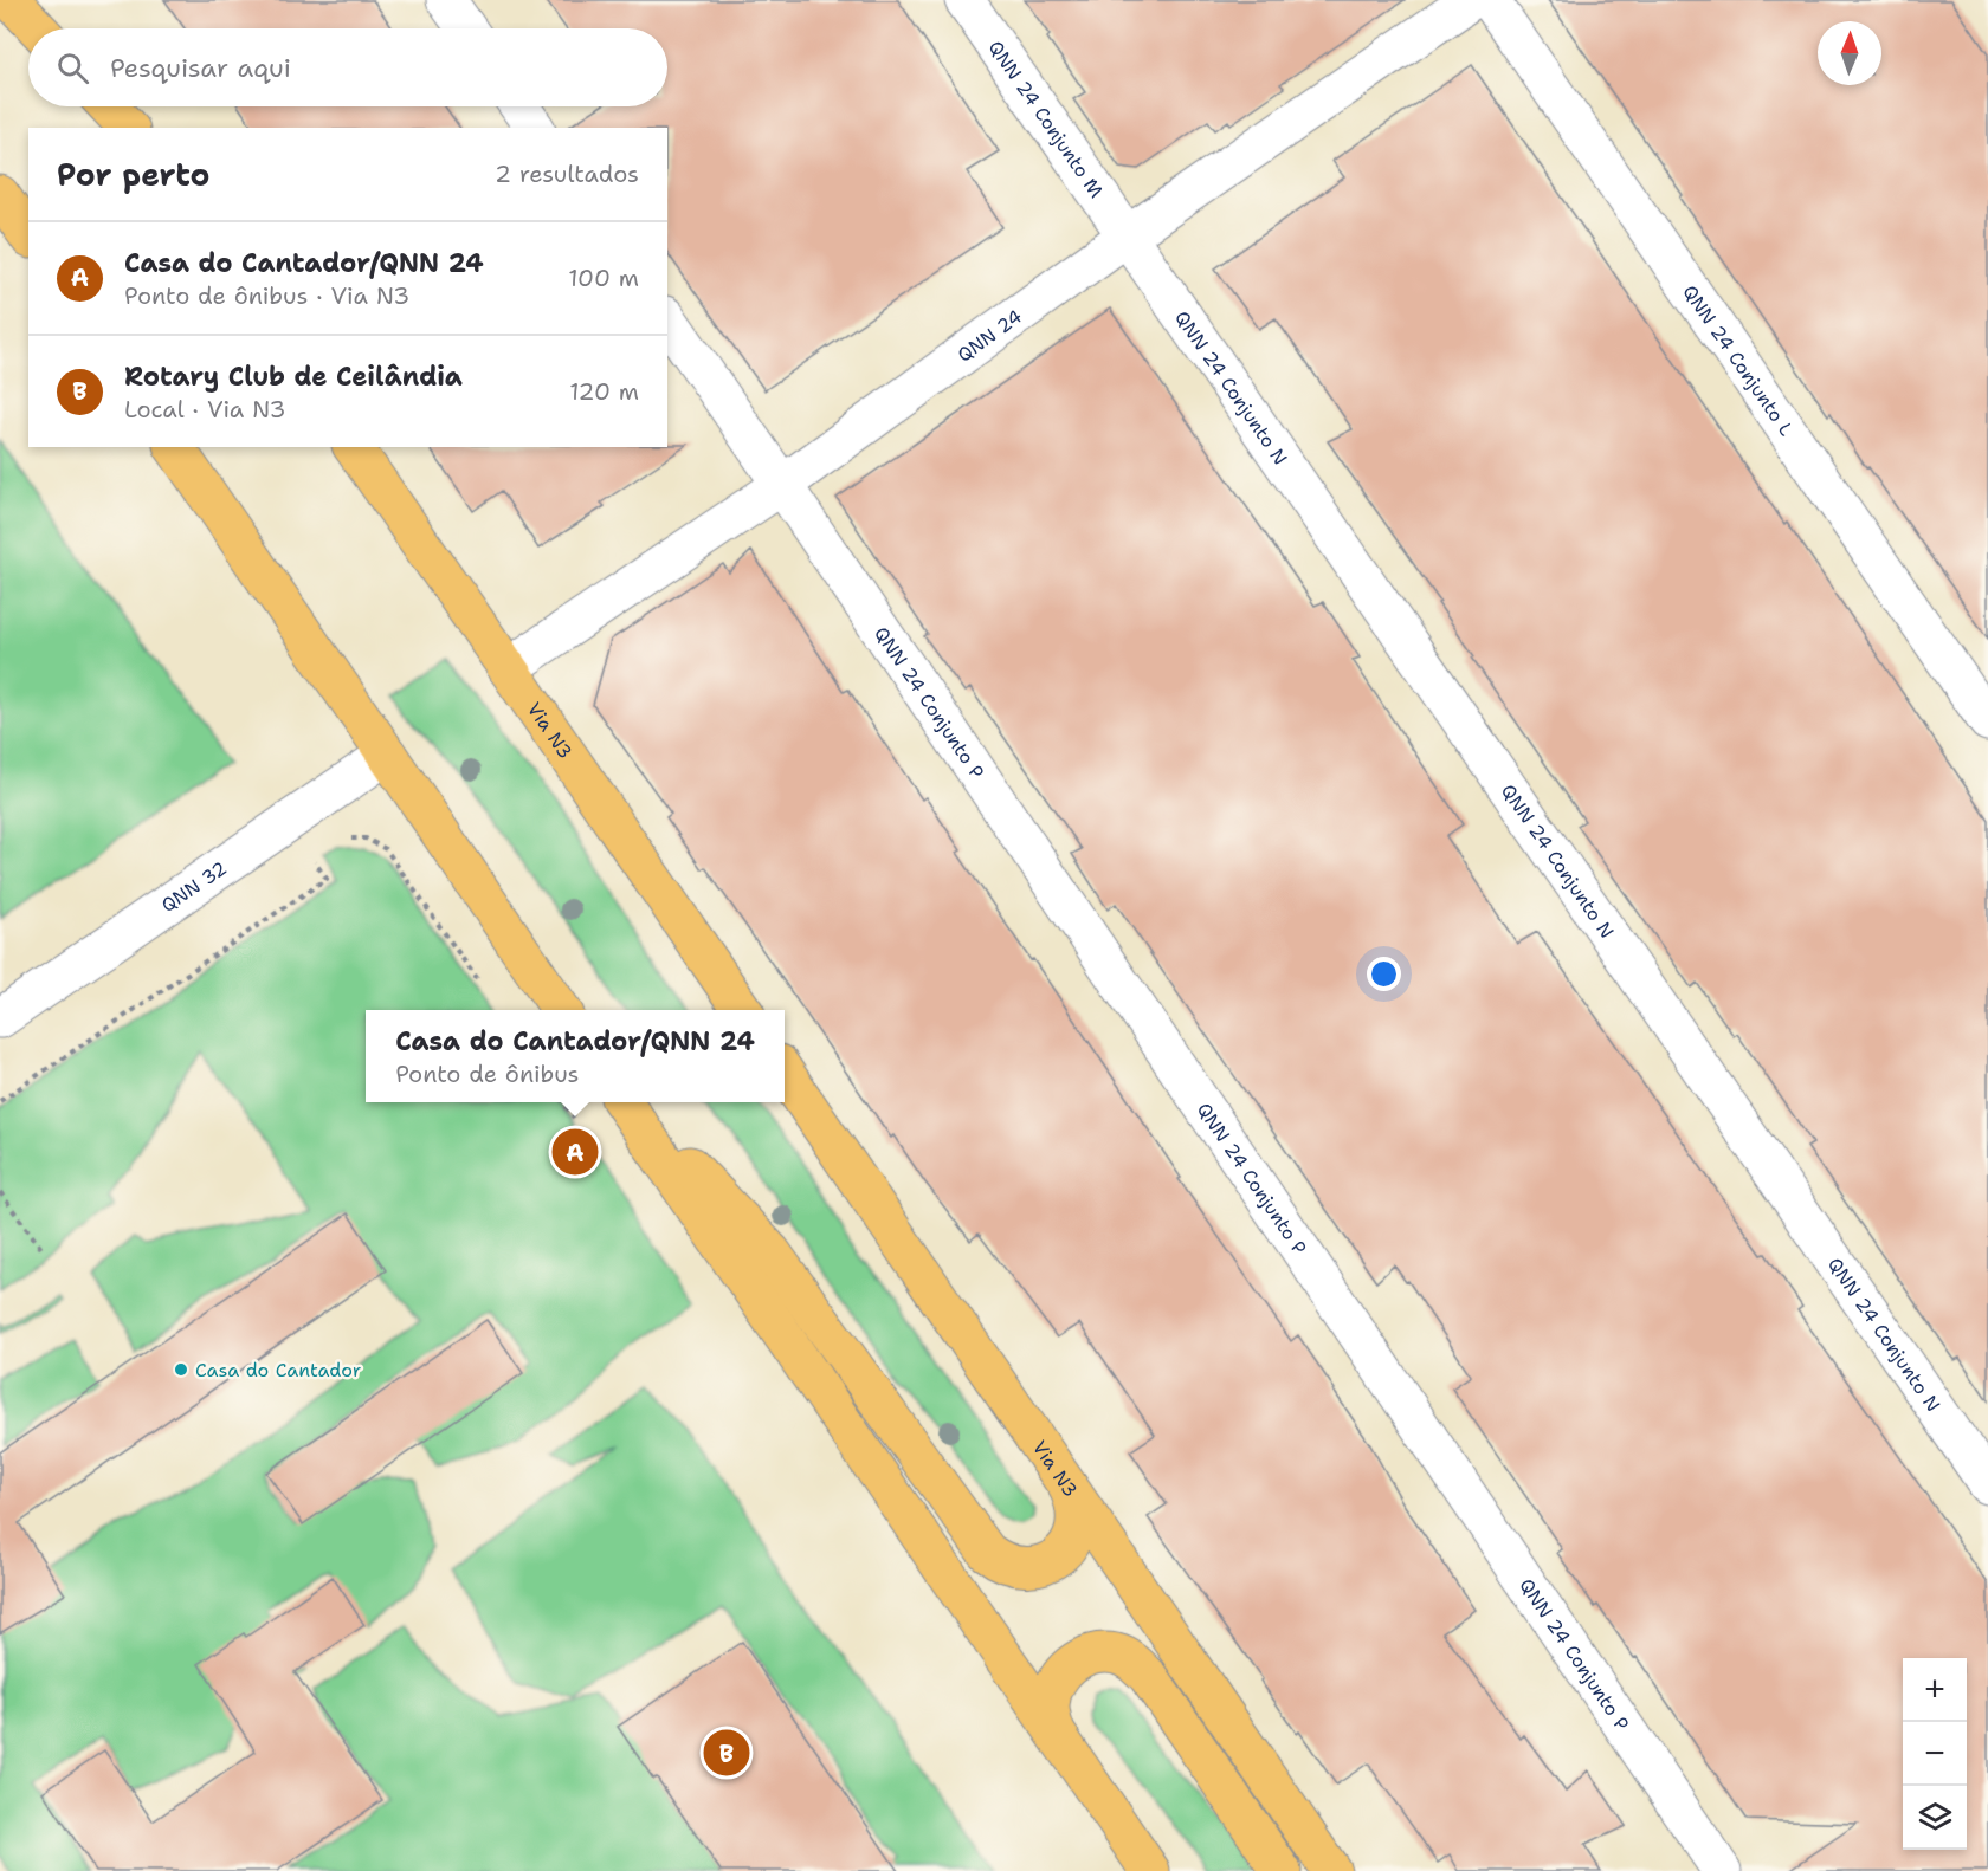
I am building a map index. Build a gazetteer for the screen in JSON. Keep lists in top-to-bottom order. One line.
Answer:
{"streets":{"main road":["Via N3"],"street":["QNN 24 Conjunto M","QNN 24","QNN 24 Conjunto L","QNN 24 Conjunto N","QNN 24 Conjunto P","QNN 32"]},"crossings":[["QNN 24 Conjunto M","QNN 24"],["QNN 24 Conjunto M","QNN 24 Conjunto N"],["QNN 24","QNN 24 Conjunto N"],["QNN 24","QNN 24 Conjunto P"],["QNN 24","Via N3"]],"places":["Casa do Cantador"],"north":"top","page":{"search":"Pesquisar aqui","heading":["Por perto","2 resultados"],"list":[{"mark":"A","name":"Casa do Cantador/QNN 24","note":"Ponto de ônibus · Via N3","value":"100 m"},{"mark":"B","name":"Rotary Club de Ceilândia","note":"Local · Via N3","value":"120 m"}],"popup":["Casa do Cantador/QNN 24","Ponto de ônibus"],"pins":["A","B"],"map_buttons":["+","−"]}}
